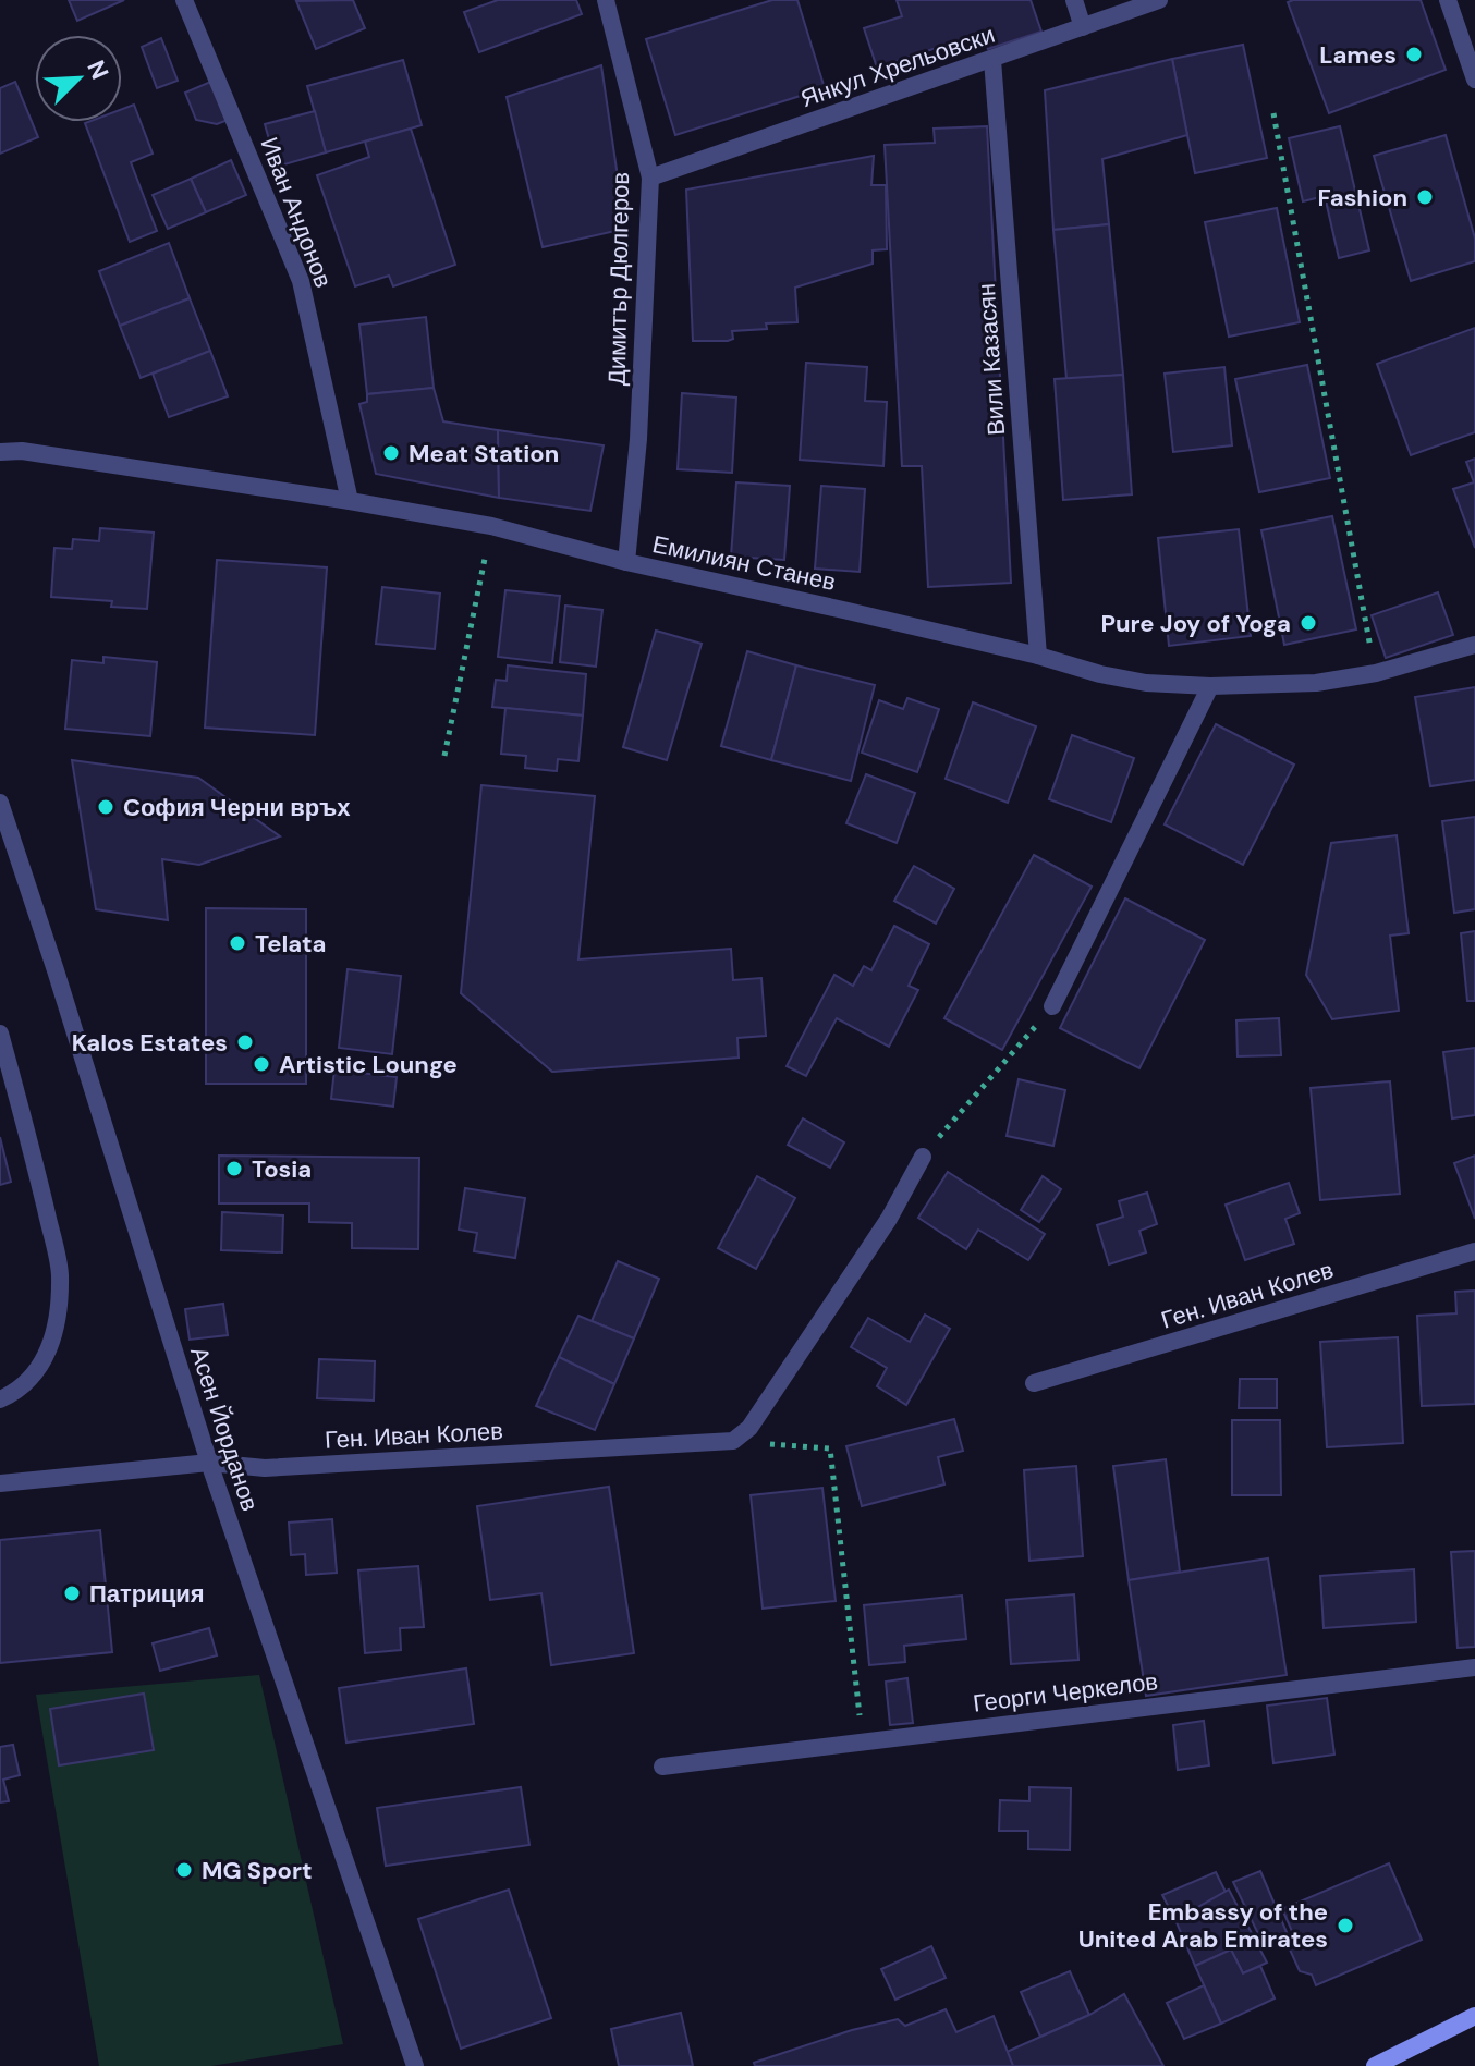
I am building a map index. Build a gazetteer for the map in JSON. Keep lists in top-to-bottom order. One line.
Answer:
{"streets":{"street":["Янкул Хрельовски","Иван Андонов","Димитър Дюлгеров","Вили Казасян","Емилиян Станев","Ген. Иван Колев","Асен Йорданов","Георги Черкелов"]},"crossings":[["Янкул Хрельовски","Димитър Дюлгеров"],["Янкул Хрельовски","Вили Казасян"],["Иван Андонов","Емилиян Станев"],["Димитър Дюлгеров","Емилиян Станев"],["Вили Казасян","Емилиян Станев"],["Ген. Иван Колев","Асен Йорданов"]],"places":["Lames","Fashion","Meat Station","Pure Joy of Yoga","София Черни връх","Telata","Kalos Estates","Artistic Lounge","Tosia","Патриция","MG Sport","Embassy of the United Arab Emirates"],"north":"top right"}
